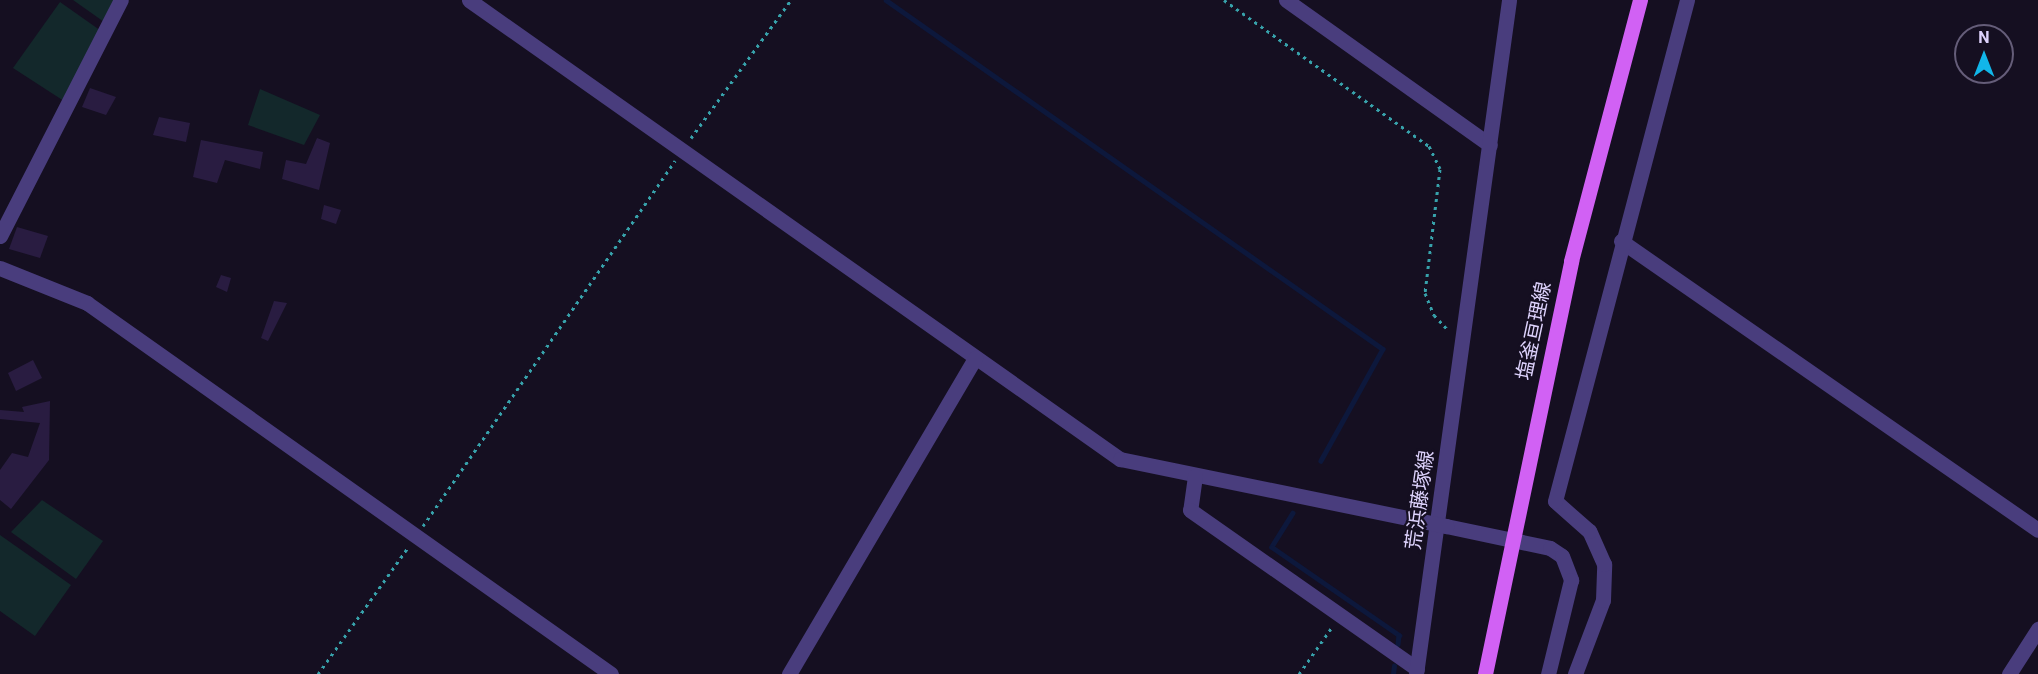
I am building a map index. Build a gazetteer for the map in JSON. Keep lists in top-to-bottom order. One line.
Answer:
{"streets":{"main road":["塩釜亘理線"],"street":["荒浜藤塚線"]},"north":"top"}
